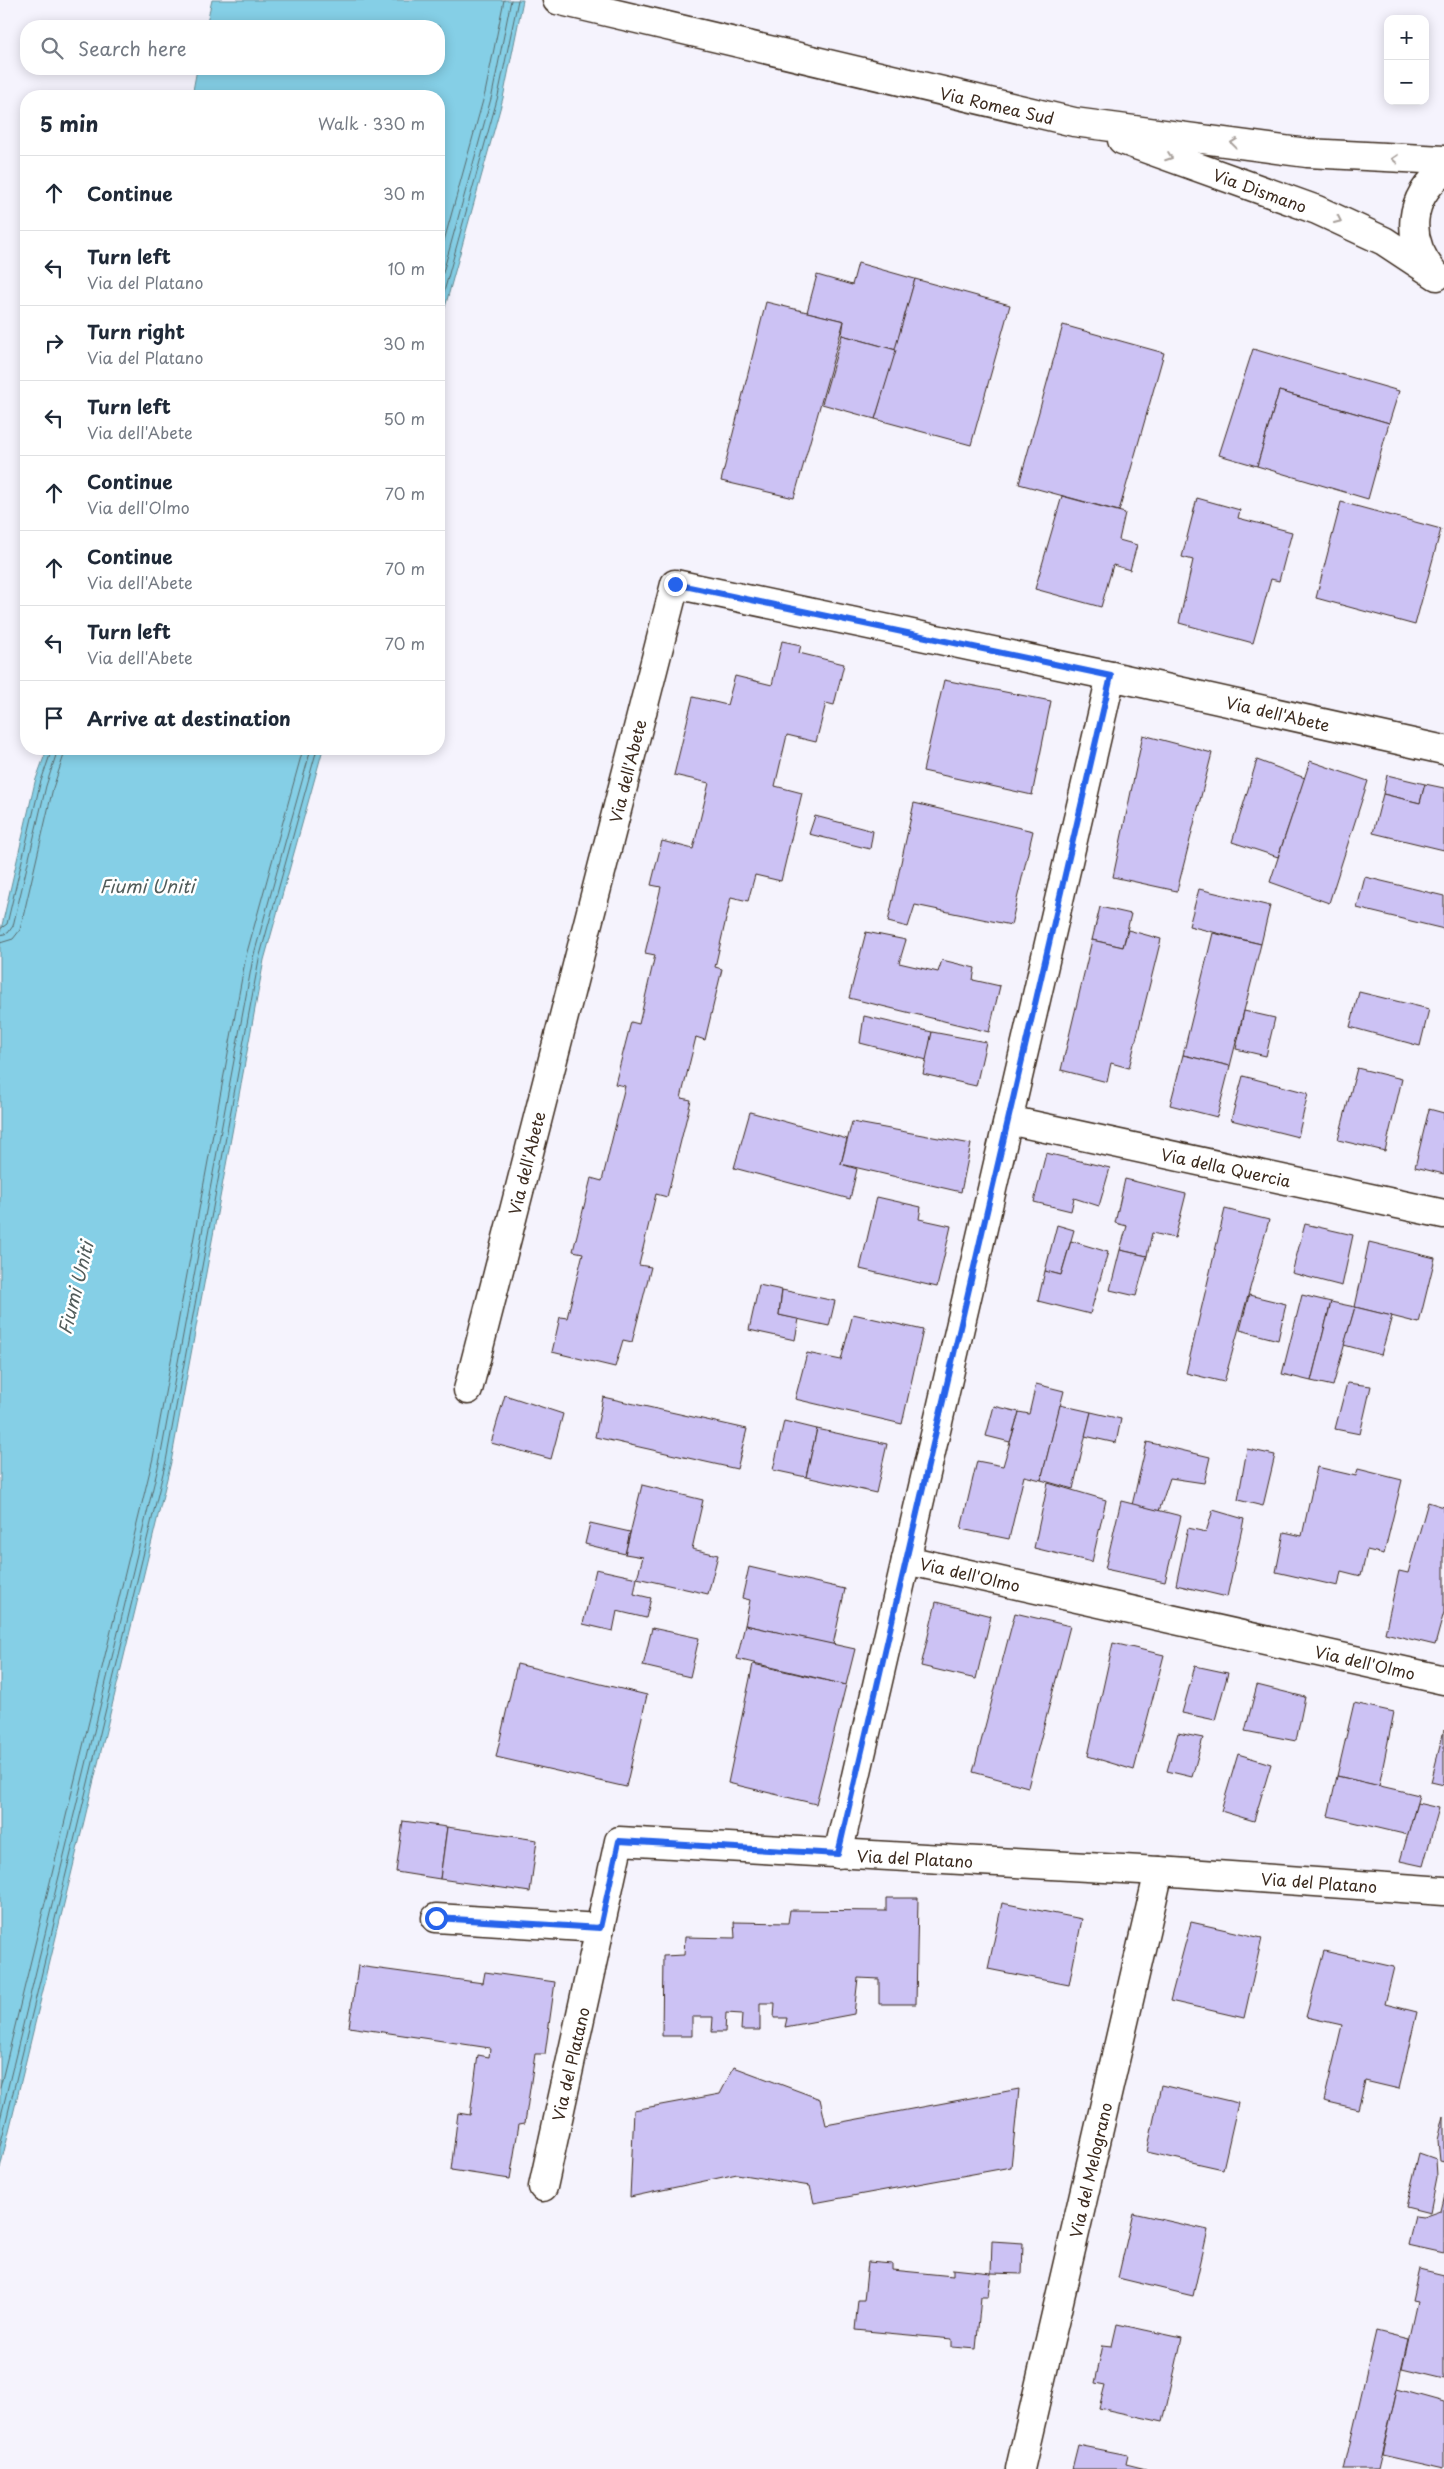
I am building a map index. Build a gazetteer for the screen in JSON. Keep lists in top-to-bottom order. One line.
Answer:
{"streets":{"street":["Via Romea Sud","Via Dismano","Via dell'Abete","Via della Quercia","Via dell'Olmo","Via del Platano","Via del Melograno"]},"crossings":[["Via Romea Sud","Via Dismano"],["Via della Quercia","Via dell'Olmo"],["Via del Platano","Via del Melograno"]],"one_way":["Via Romea Sud","Via Dismano"],"water":["Fiumi Uniti"],"page":{"map_buttons":["+","−"],"search":"Search here","heading":["5 min","Walk · 330 m"],"list":[["Continue","30 m"],["Turn left","Via del Platano","10 m"],["Turn right","Via del Platano","30 m"],["Turn left","Via dell'Abete","50 m"],["Continue","Via dell'Olmo","70 m"],["Continue","Via dell'Abete","70 m"],["Turn left","Via dell'Abete","70 m"],"Arrive at destination"]}}
